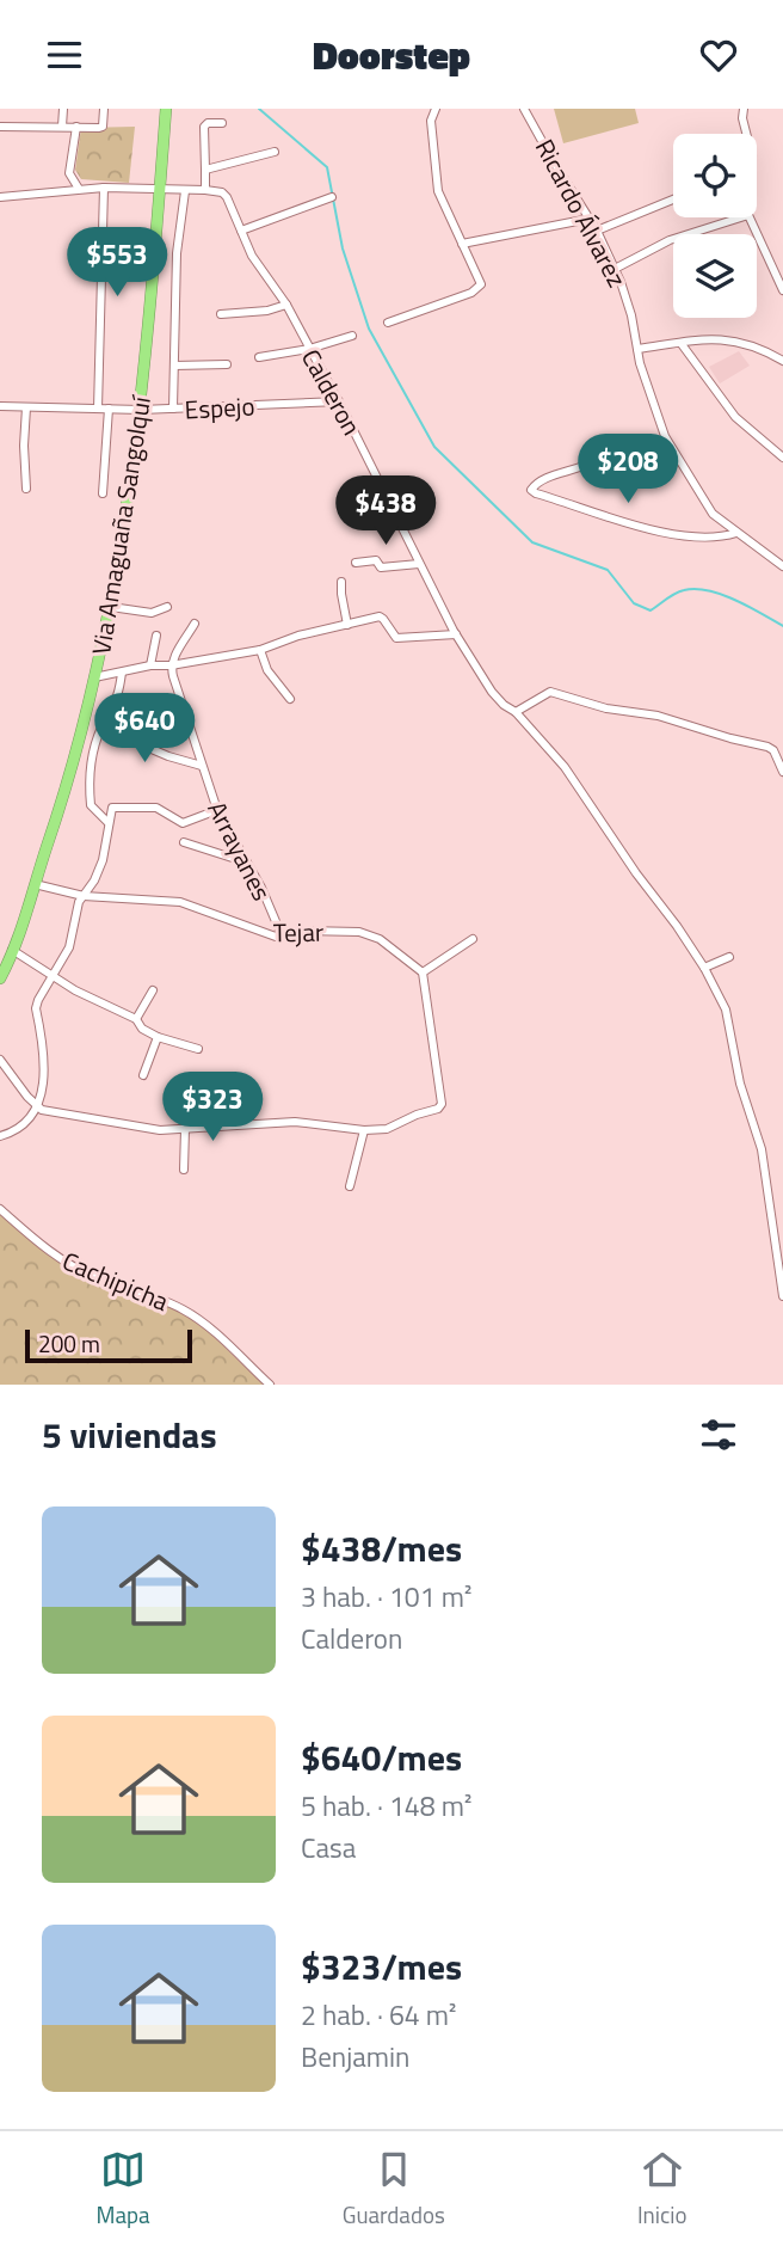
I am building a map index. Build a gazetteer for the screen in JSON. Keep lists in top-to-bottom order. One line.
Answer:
{"streets":{"highway":["Via Amaguaña Sangolquí"],"street":["Ricardo Álvarez","Calderon","Espejo","Arrayanes","Tejar","Cachipicha"]},"crossings":[["Calderon","Espejo"],["Espejo","Via Amaguaña Sangolquí"],["Via Amaguaña Sangolquí","Tejar"],["Arrayanes","Tejar"]],"scale_bar":"200 m","page":{"header":"Doorstep","price":["$553","$208","$438","$640","$323"],"scale":"200 m","heading":"5 viviendas","list":[{"name":"$438/mes","note":"3 hab. · 101 m² · Calderon"},{"name":"$640/mes","note":"5 hab. · 148 m² · Casa"},{"name":"$323/mes","note":"2 hab. · 64 m² · Benjamin"}],"tabs":["Mapa","Guardados","Inicio"]}}
